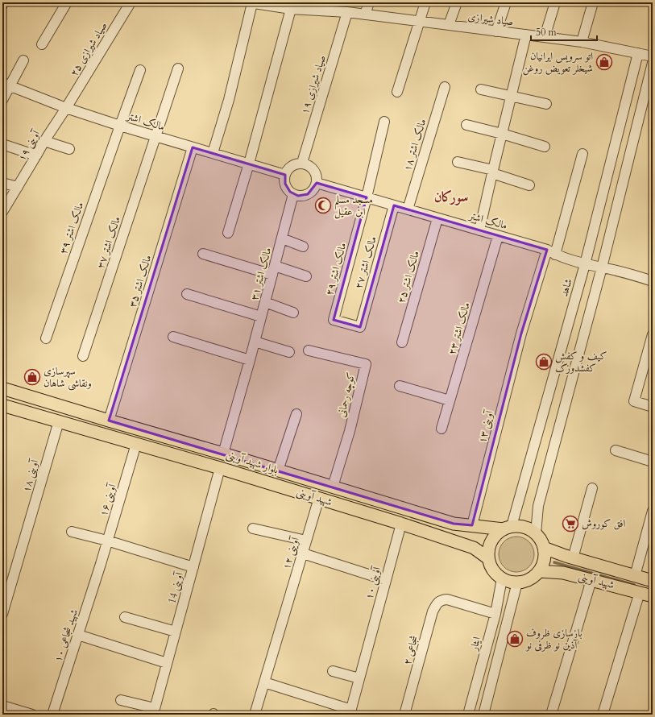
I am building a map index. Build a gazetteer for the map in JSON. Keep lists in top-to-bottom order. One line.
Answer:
{"streets":{"main road":["بلوار شهید آوینی","شهید آوینی"],"street":["صیاد شیرازی","صیاد شیرازی ۲۵","صیاد شیرازی ۱۹","مالک اشتر","مالک اشتر ۱۸","آوینی ۱۹","مالک اشتر ۳۹","مالک اشتر ۳۷","مالک اشتر ۲۷","مالک اشتر ۲۹","مالک اشتر ۳۱","مالک اشتر ۲۵","مالک اشتر ۳۵","شاهد","مالک اشتر ۲۳","کوچه رحمانی","آوینی ۱۳","۱۸ آوینی","۱۶ آوینی","۱۲ آوینی","۱۰ آوینی","آوینی 14","شهید شجاعی ۱۰","ایثار","شجاعی ۲"]},"crossings":[["صیاد شیرازی","صیاد شیرازی ۱۹"],["صیاد شیرازی","شاهد"],["صیاد شیرازی ۲۵","مالک اشتر"],["صیاد شیرازی ۲۵","آوینی ۱۹"],["صیاد شیرازی ۱۹","مالک اشتر"],["صیاد شیرازی ۱۹","مالک اشتر ۳۱"],["مالک اشتر","مالک اشتر ۱۸"],["مالک اشتر","آوینی ۱۹"],["مالک اشتر","مالک اشتر ۳۹"],["مالک اشتر","مالک اشتر ۳۷"],["مالک اشتر","مالک اشتر ۲۷"],["مالک اشتر","مالک اشتر ۲۹"],["مالک اشتر","مالک اشتر ۳۱"],["مالک اشتر","مالک اشتر ۲۵"],["مالک اشتر","مالک اشتر ۳۵"],["مالک اشتر","شاهد"],["مالک اشتر","مالک اشتر ۲۳"],["مالک اشتر","آوینی ۱۳"],["مالک اشتر ۲۷","مالک اشتر ۲۹"],["مالک اشتر ۳۱","بلوار شهید آوینی"],["مالک اشتر ۳۵","بلوار شهید آوینی"],["شاهد","بلوار شهید آوینی"],["شاهد","شهید آوینی"],["شاهد","ایثار"],["کوچه رحمانی","بلوار شهید آوینی"],["آوینی ۱۳","بلوار شهید آوینی"],["بلوار شهید آوینی","شهید آوینی"],["بلوار شهید آوینی","ایثار"],["شهید آوینی","۱۶ آوینی"],["شهید آوینی","۱۲ آوینی"],["شهید آوینی","۱۰ آوینی"],["شهید آوینی","آوینی 14"],["شهید آوینی","ایثار"],["۱۶ آوینی","شهید شجاعی ۱۰"],["ایثار","شجاعی ۲"]],"districts":["سورکان"],"places":{"shop":["اتو سرویس ایرانیان شیخلر تعویض روغن","کیف و کفش کفشدوزک","سپرسازی و‌نقاشی شاهان","بازسازی ظروف آذین نو ظرفی نو"],"mosque":["مسجد مسلم ابن عقیل"],"supermarket":["افق کوروش"]},"scale_bar":"50 m"}
